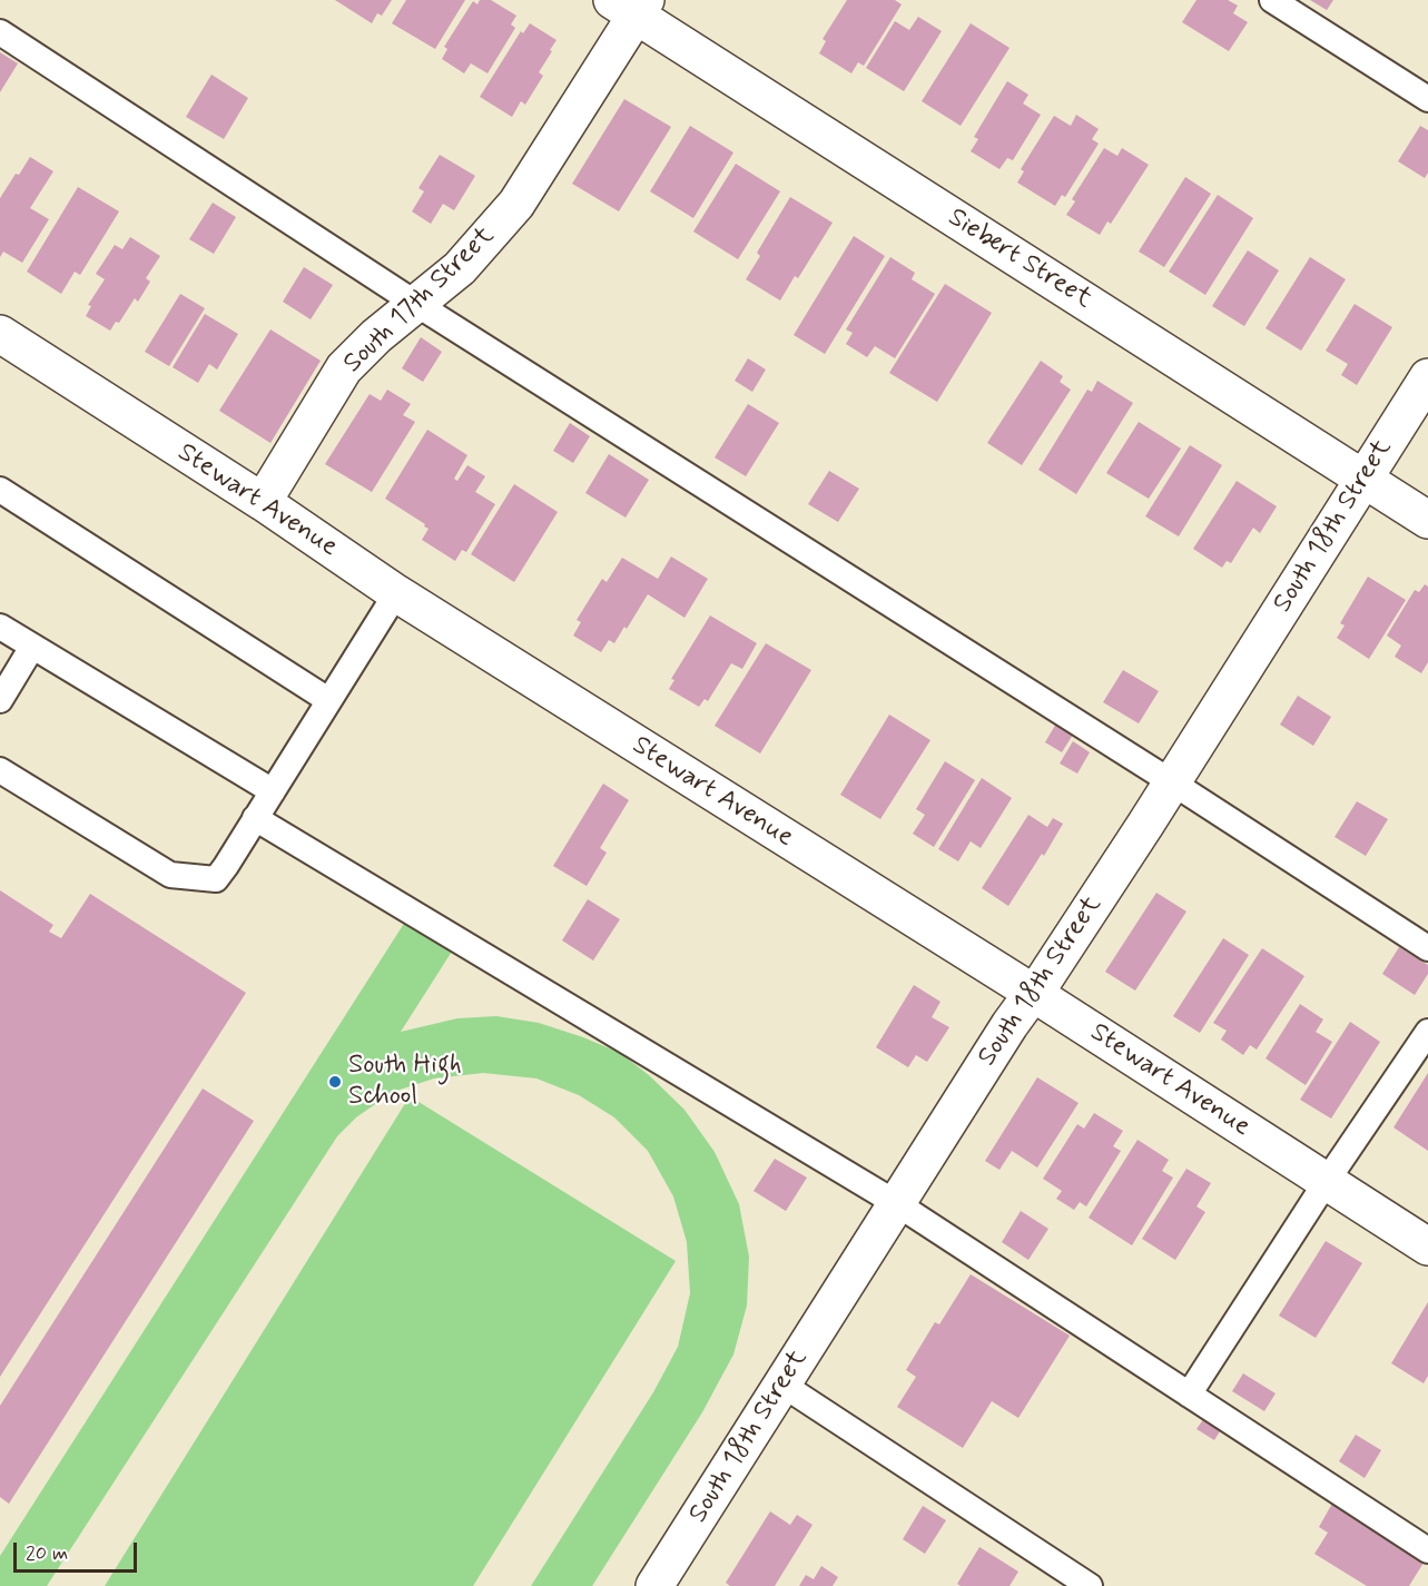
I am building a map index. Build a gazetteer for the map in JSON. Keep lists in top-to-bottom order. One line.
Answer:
{"streets":{"street":["Siebert Street","South 17th Street","Stewart Avenue","South 18th Street"]},"crossings":[["Siebert Street","South 17th Street"],["Siebert Street","South 18th Street"],["South 17th Street","Stewart Avenue"],["Stewart Avenue","South 18th Street"]],"places":["South High School"],"scale_bar":"20 m"}
